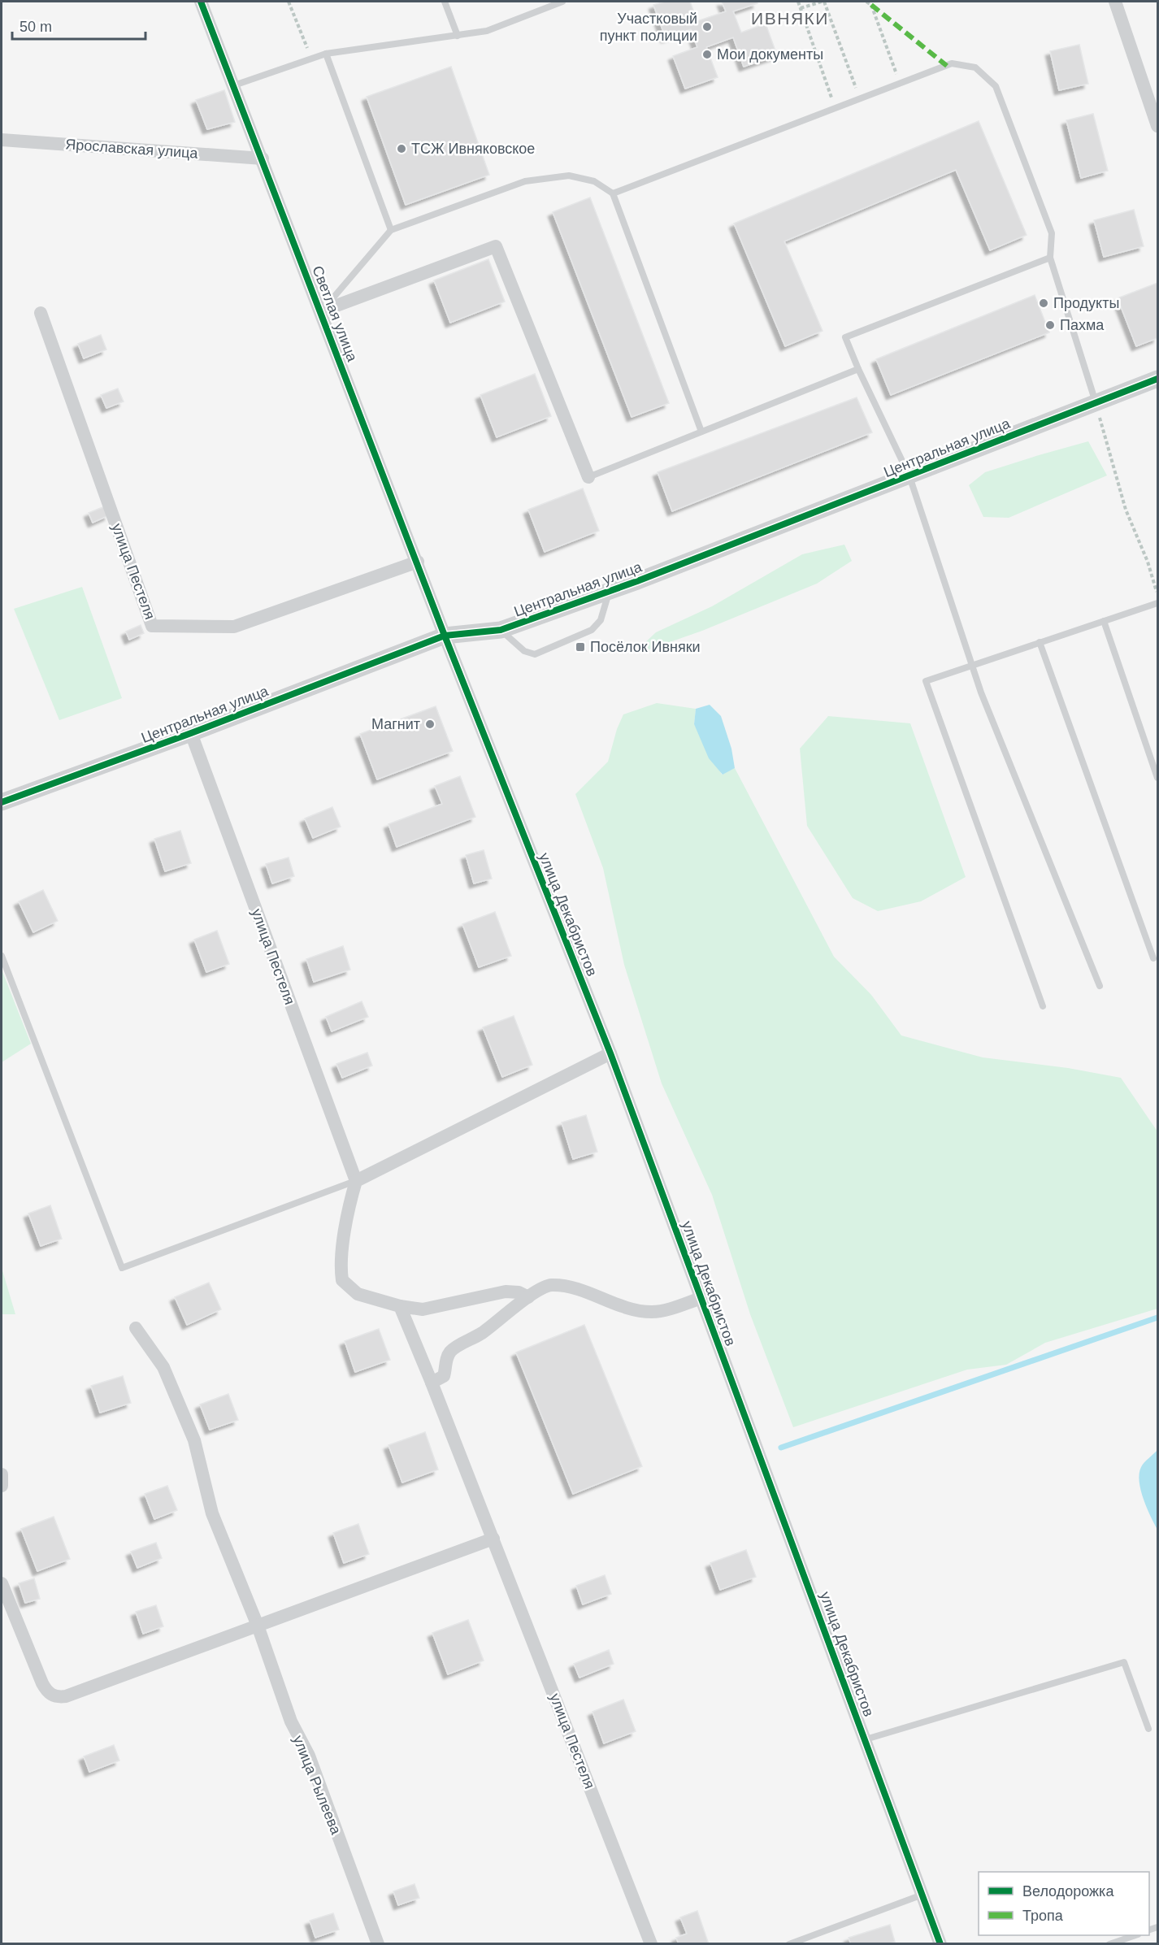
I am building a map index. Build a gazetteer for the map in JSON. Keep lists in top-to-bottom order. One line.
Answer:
{"streets":{"street":["Ярославская улица","Светлая улица","Центральная улица","улица Пестеля","улица Декабристов","улица Рылеева"]},"crossings":[["Ярославская улица","Светлая улица"],["Светлая улица","Центральная улица"],["Светлая улица","улица Пестеля"],["Светлая улица","улица Декабристов"],["Центральная улица","улица Пестеля"],["Центральная улица","улица Декабристов"]],"districts":["ИВНЯКИ"],"places":{"other":["Участковый пункт полиции","Мои документы","ТСЖ Ивняковское","Продукты","Пахма","Магнит"],"transit":["Посёлок Ивняки"]},"legend":["Велодорожка","Тропа"],"scale_bar":"50 m"}
